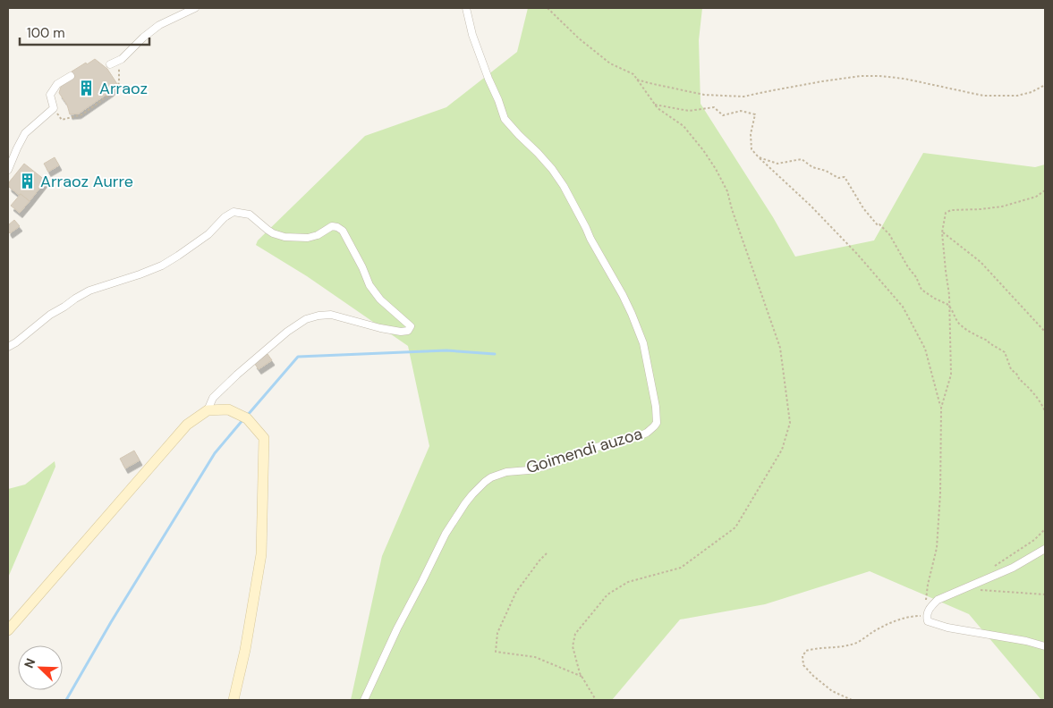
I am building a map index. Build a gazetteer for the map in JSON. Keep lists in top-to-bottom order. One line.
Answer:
{"streets":{"street":["Goimendi auzoa"]},"places":{"building":["Arraoz","Arraoz Aurre"]},"scale_bar":"100 m","north":"top left"}
